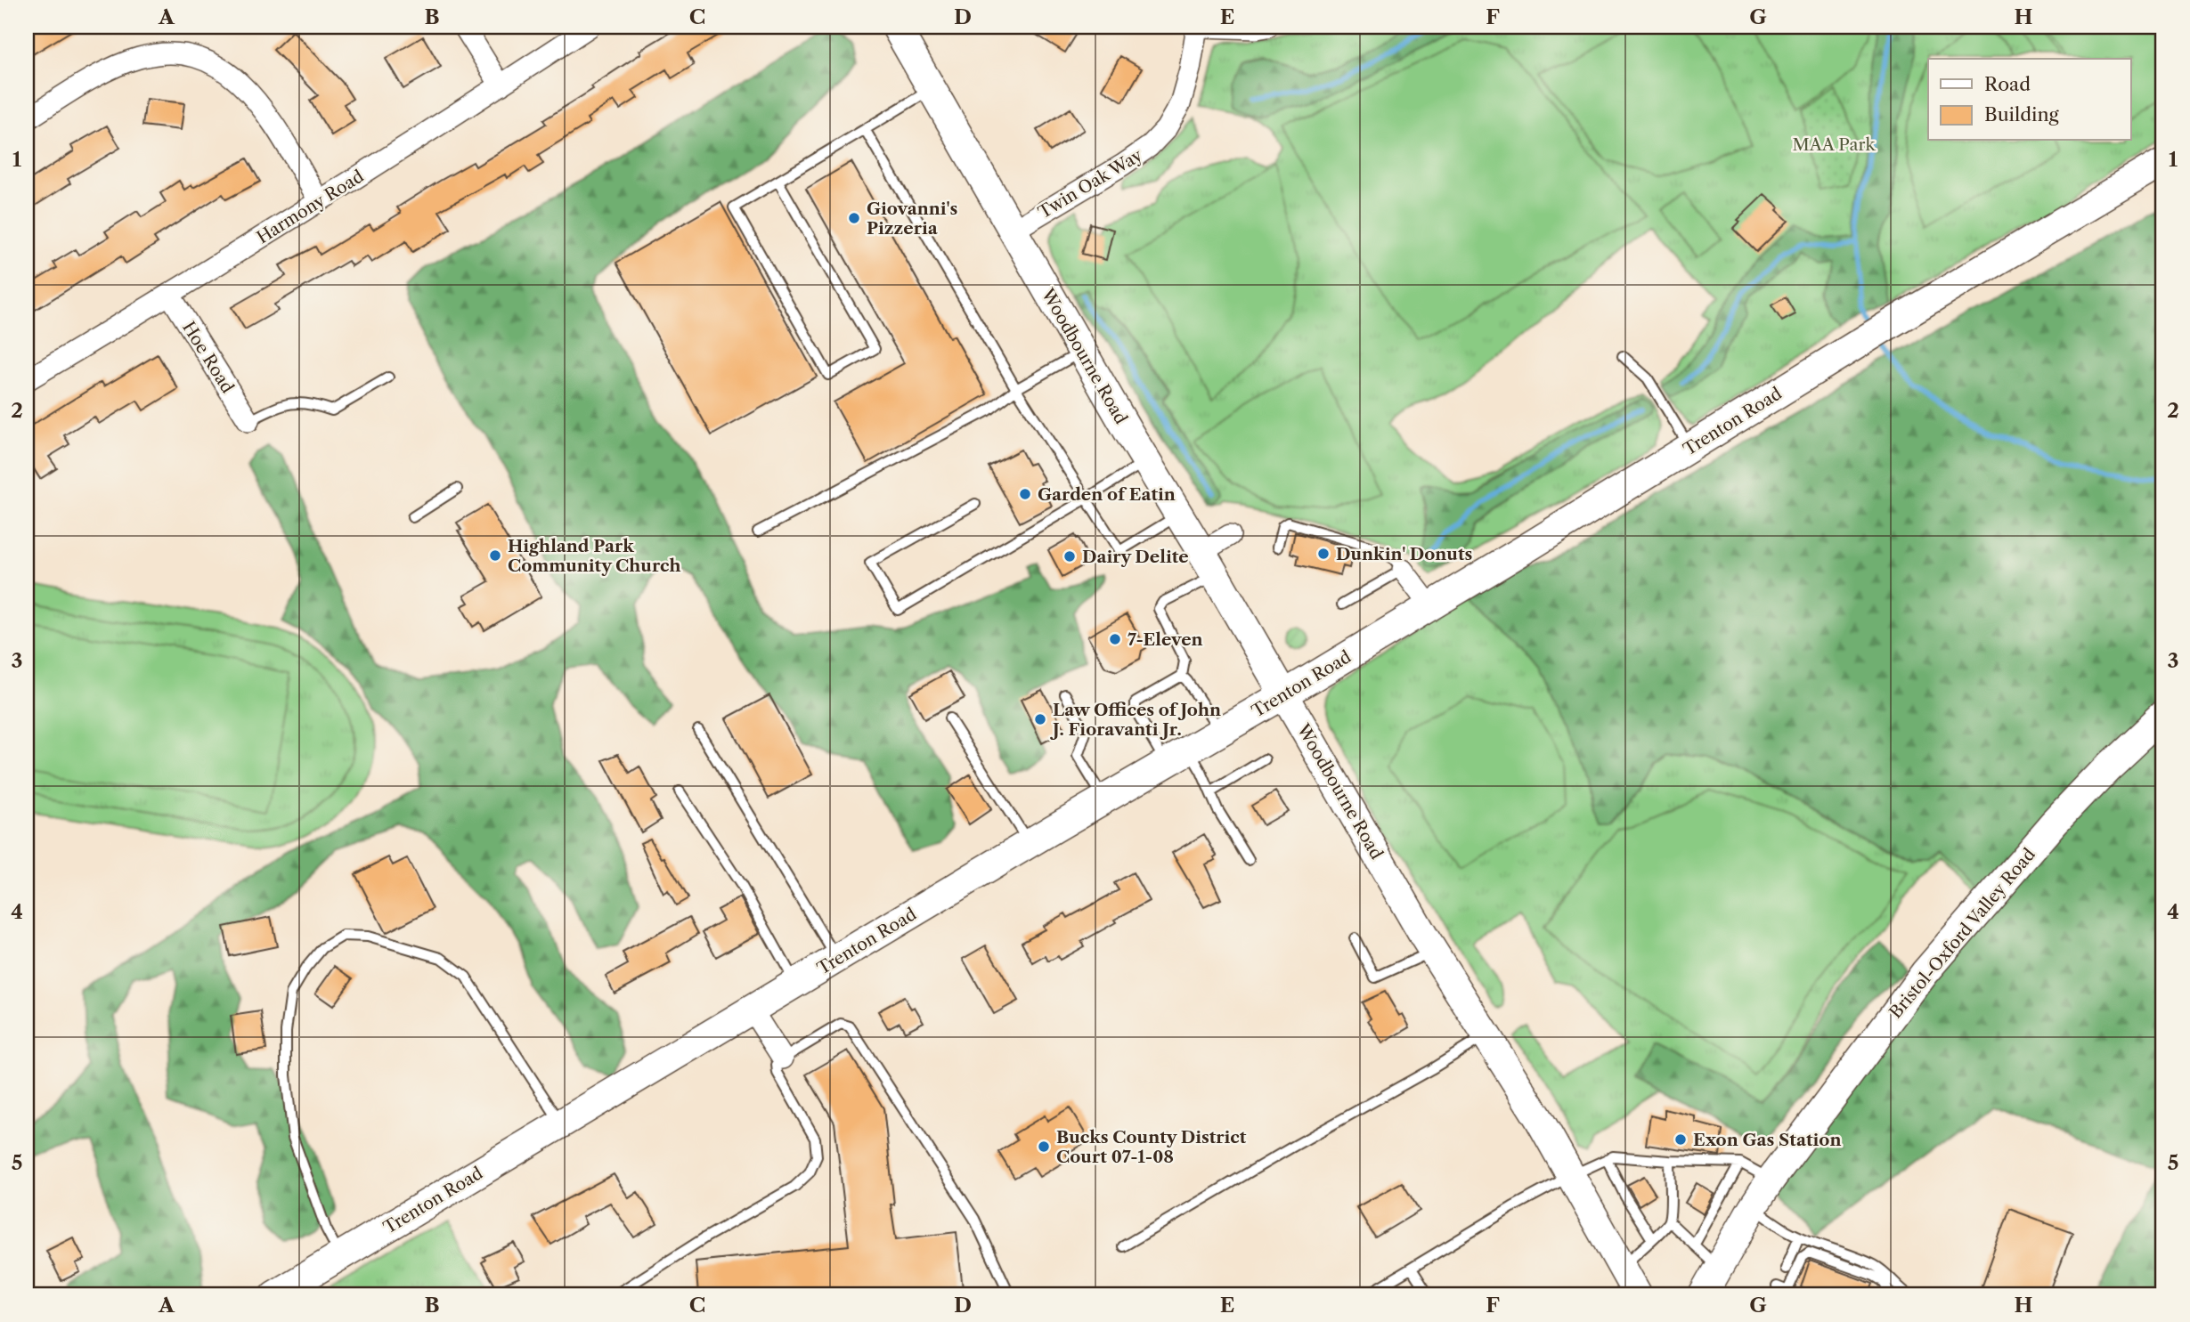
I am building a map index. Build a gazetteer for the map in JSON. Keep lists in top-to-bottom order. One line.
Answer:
{"streets":{"main road":["Woodbourne Road","Trenton Road","Bristol-Oxford Valley Road"],"street":["Twin Oak Way","Harmony Road","Hoe Road"]},"crossings":[["Twin Oak Way","Woodbourne Road"],["Harmony Road","Hoe Road"],["Woodbourne Road","Trenton Road"]],"parks":["MAA Park"],"places":["Giovanni's Pizzeria","Garden of Eatin","Dunkin' Donuts","Highland Park Community Church","Dairy Delite","7-Eleven","Law Offices of John J. Fioravanti Jr.","Exon Gas Station","Bucks County District Court 07-1-08"],"legend":["Road","Building"],"grid":{"columns":["A","B","C","D","E","F","G","H"],"rows":["1","2","3","4","5"]}}
